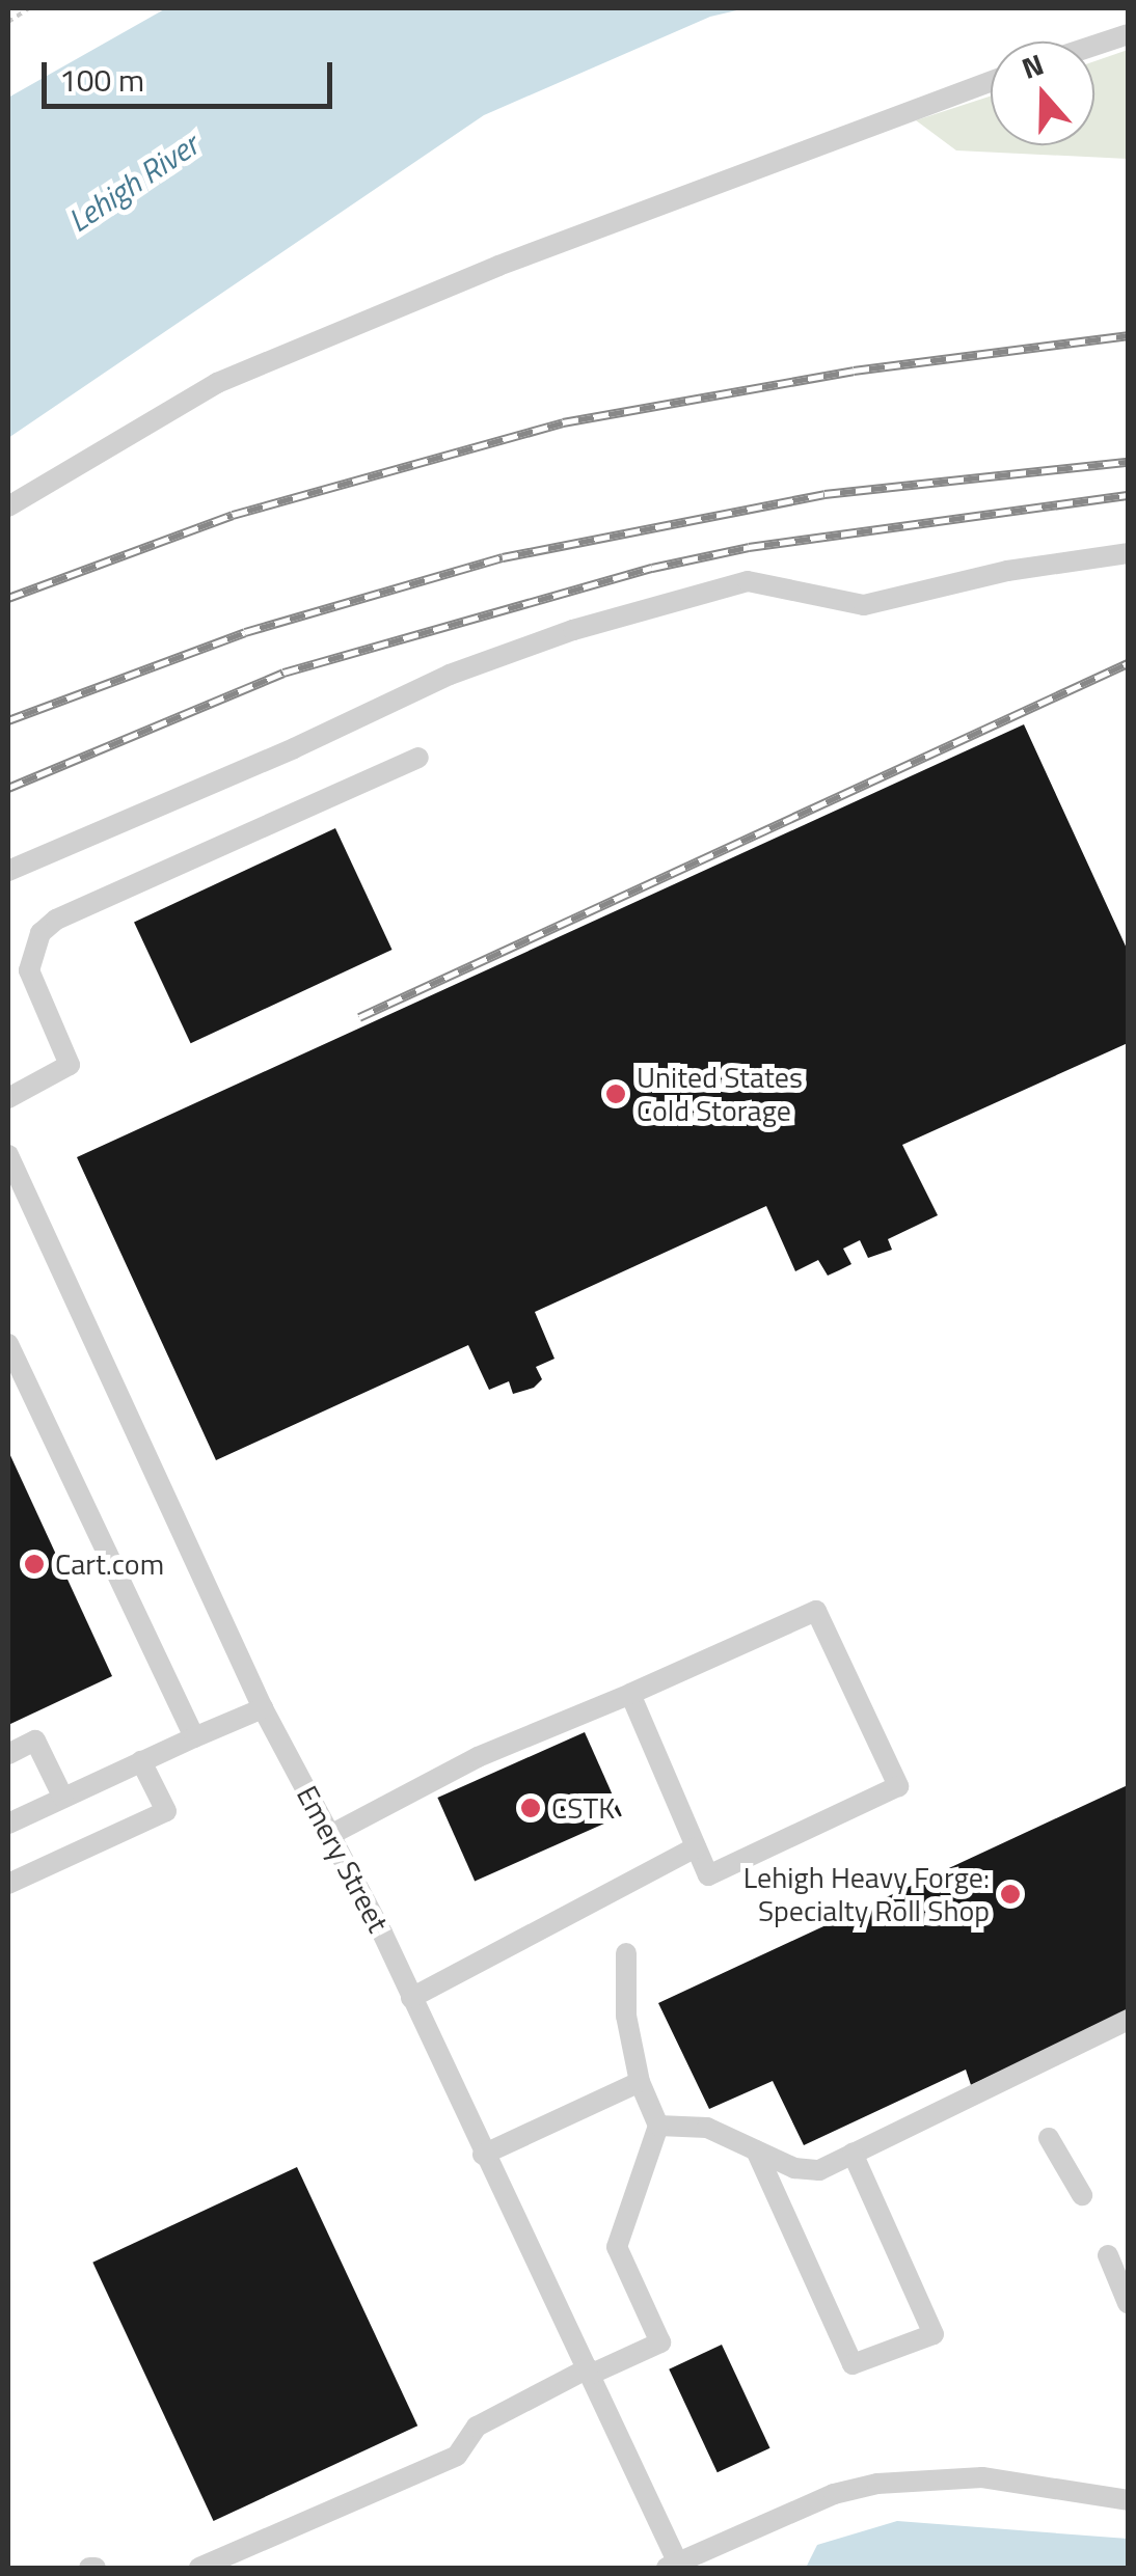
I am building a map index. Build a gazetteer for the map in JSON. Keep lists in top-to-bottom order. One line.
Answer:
{"streets":{"street":["Emery Street"]},"water":["Lehigh River"],"places":["United States Cold Storage","Cart.com","CSTK","Lehigh Heavy Forge: Specialty Roll Shop"],"scale_bar":"100 m","north":"top"}
